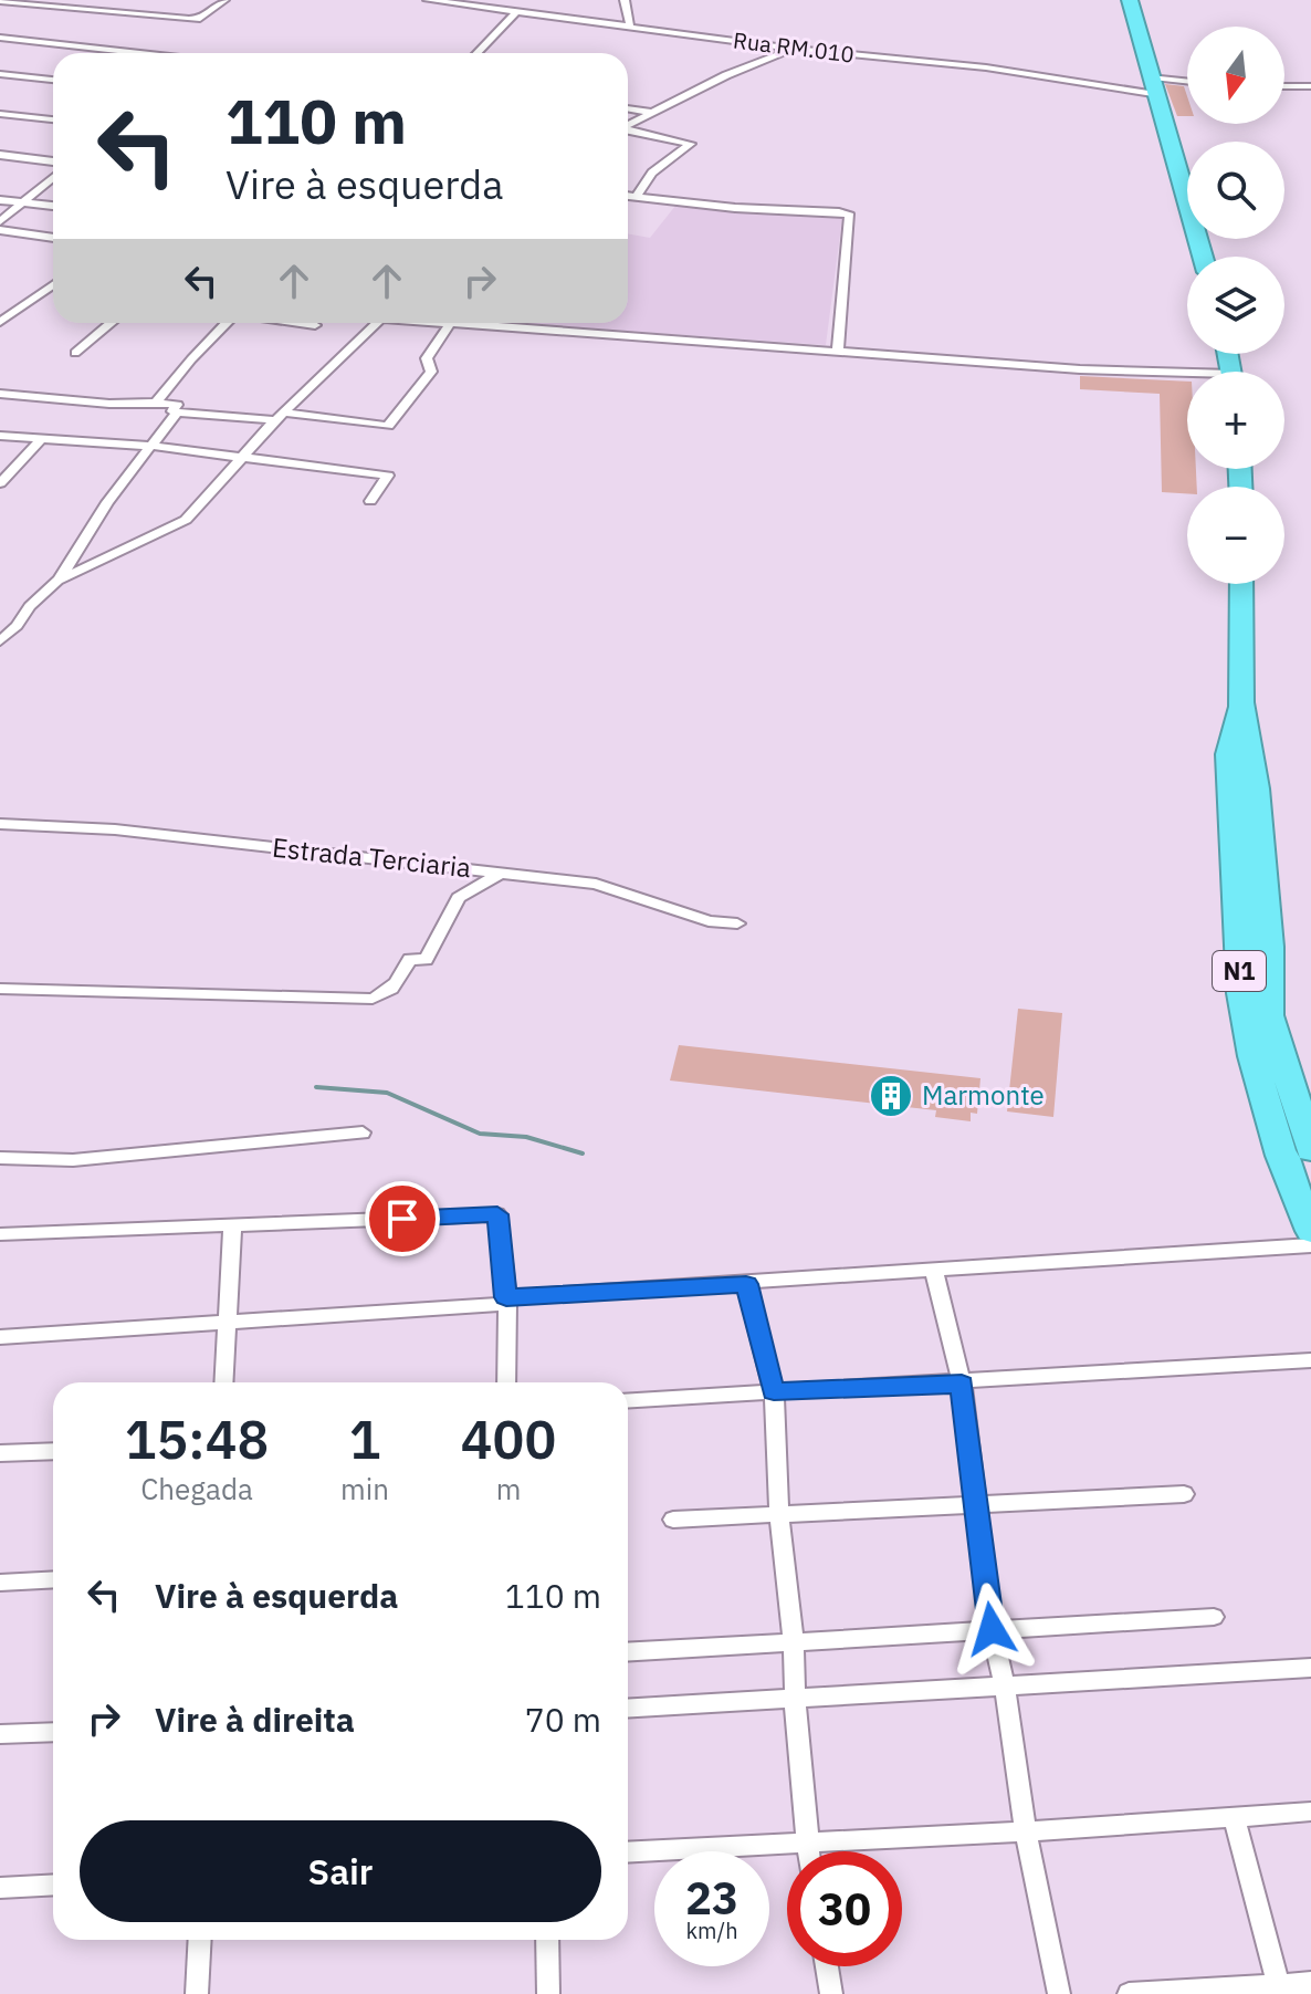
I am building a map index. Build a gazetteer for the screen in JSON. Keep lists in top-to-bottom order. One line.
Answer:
{"streets":{"highway":["N1"],"street":["Rua RM.010","Estrada Terciaria"]},"places":{"building":["Marmonte"]},"north":"bottom","page":{"map_buttons":["+","−"],"turn":["110 m","Vire à esquerda"],"eta":["15:48","Chegada","1","min","400","m"],"list":[{"name":"Vire à esquerda","value":"110 m"},{"name":"Vire à direita","value":"70 m"}],"buttons":"Sair","speed":"23 km/h","limit":"30"}}
